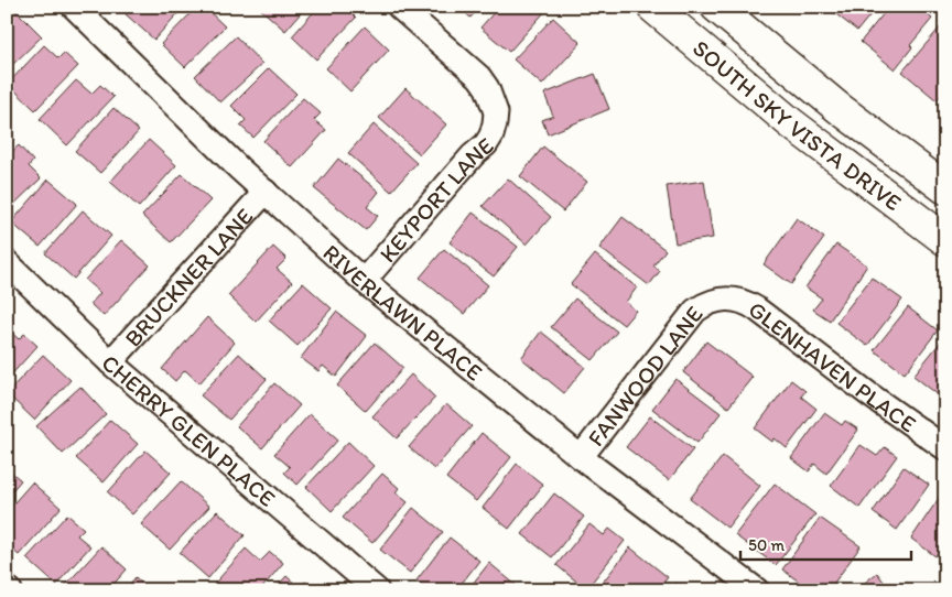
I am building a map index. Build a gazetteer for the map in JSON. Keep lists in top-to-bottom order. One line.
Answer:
{"streets":{"main road":["SOUTH SKY VISTA DRIVE"],"street":["KEYPORT LANE","BRUCKNER LANE","RIVERLAWN PLACE","GLENHAVEN PLACE","FANWOOD LANE","CHERRY GLEN PLACE"]},"crossings":[["KEYPORT LANE","RIVERLAWN PLACE"],["BRUCKNER LANE","RIVERLAWN PLACE"],["BRUCKNER LANE","CHERRY GLEN PLACE"],["RIVERLAWN PLACE","FANWOOD LANE"],["GLENHAVEN PLACE","FANWOOD LANE"]],"scale_bar":"50 m"}
